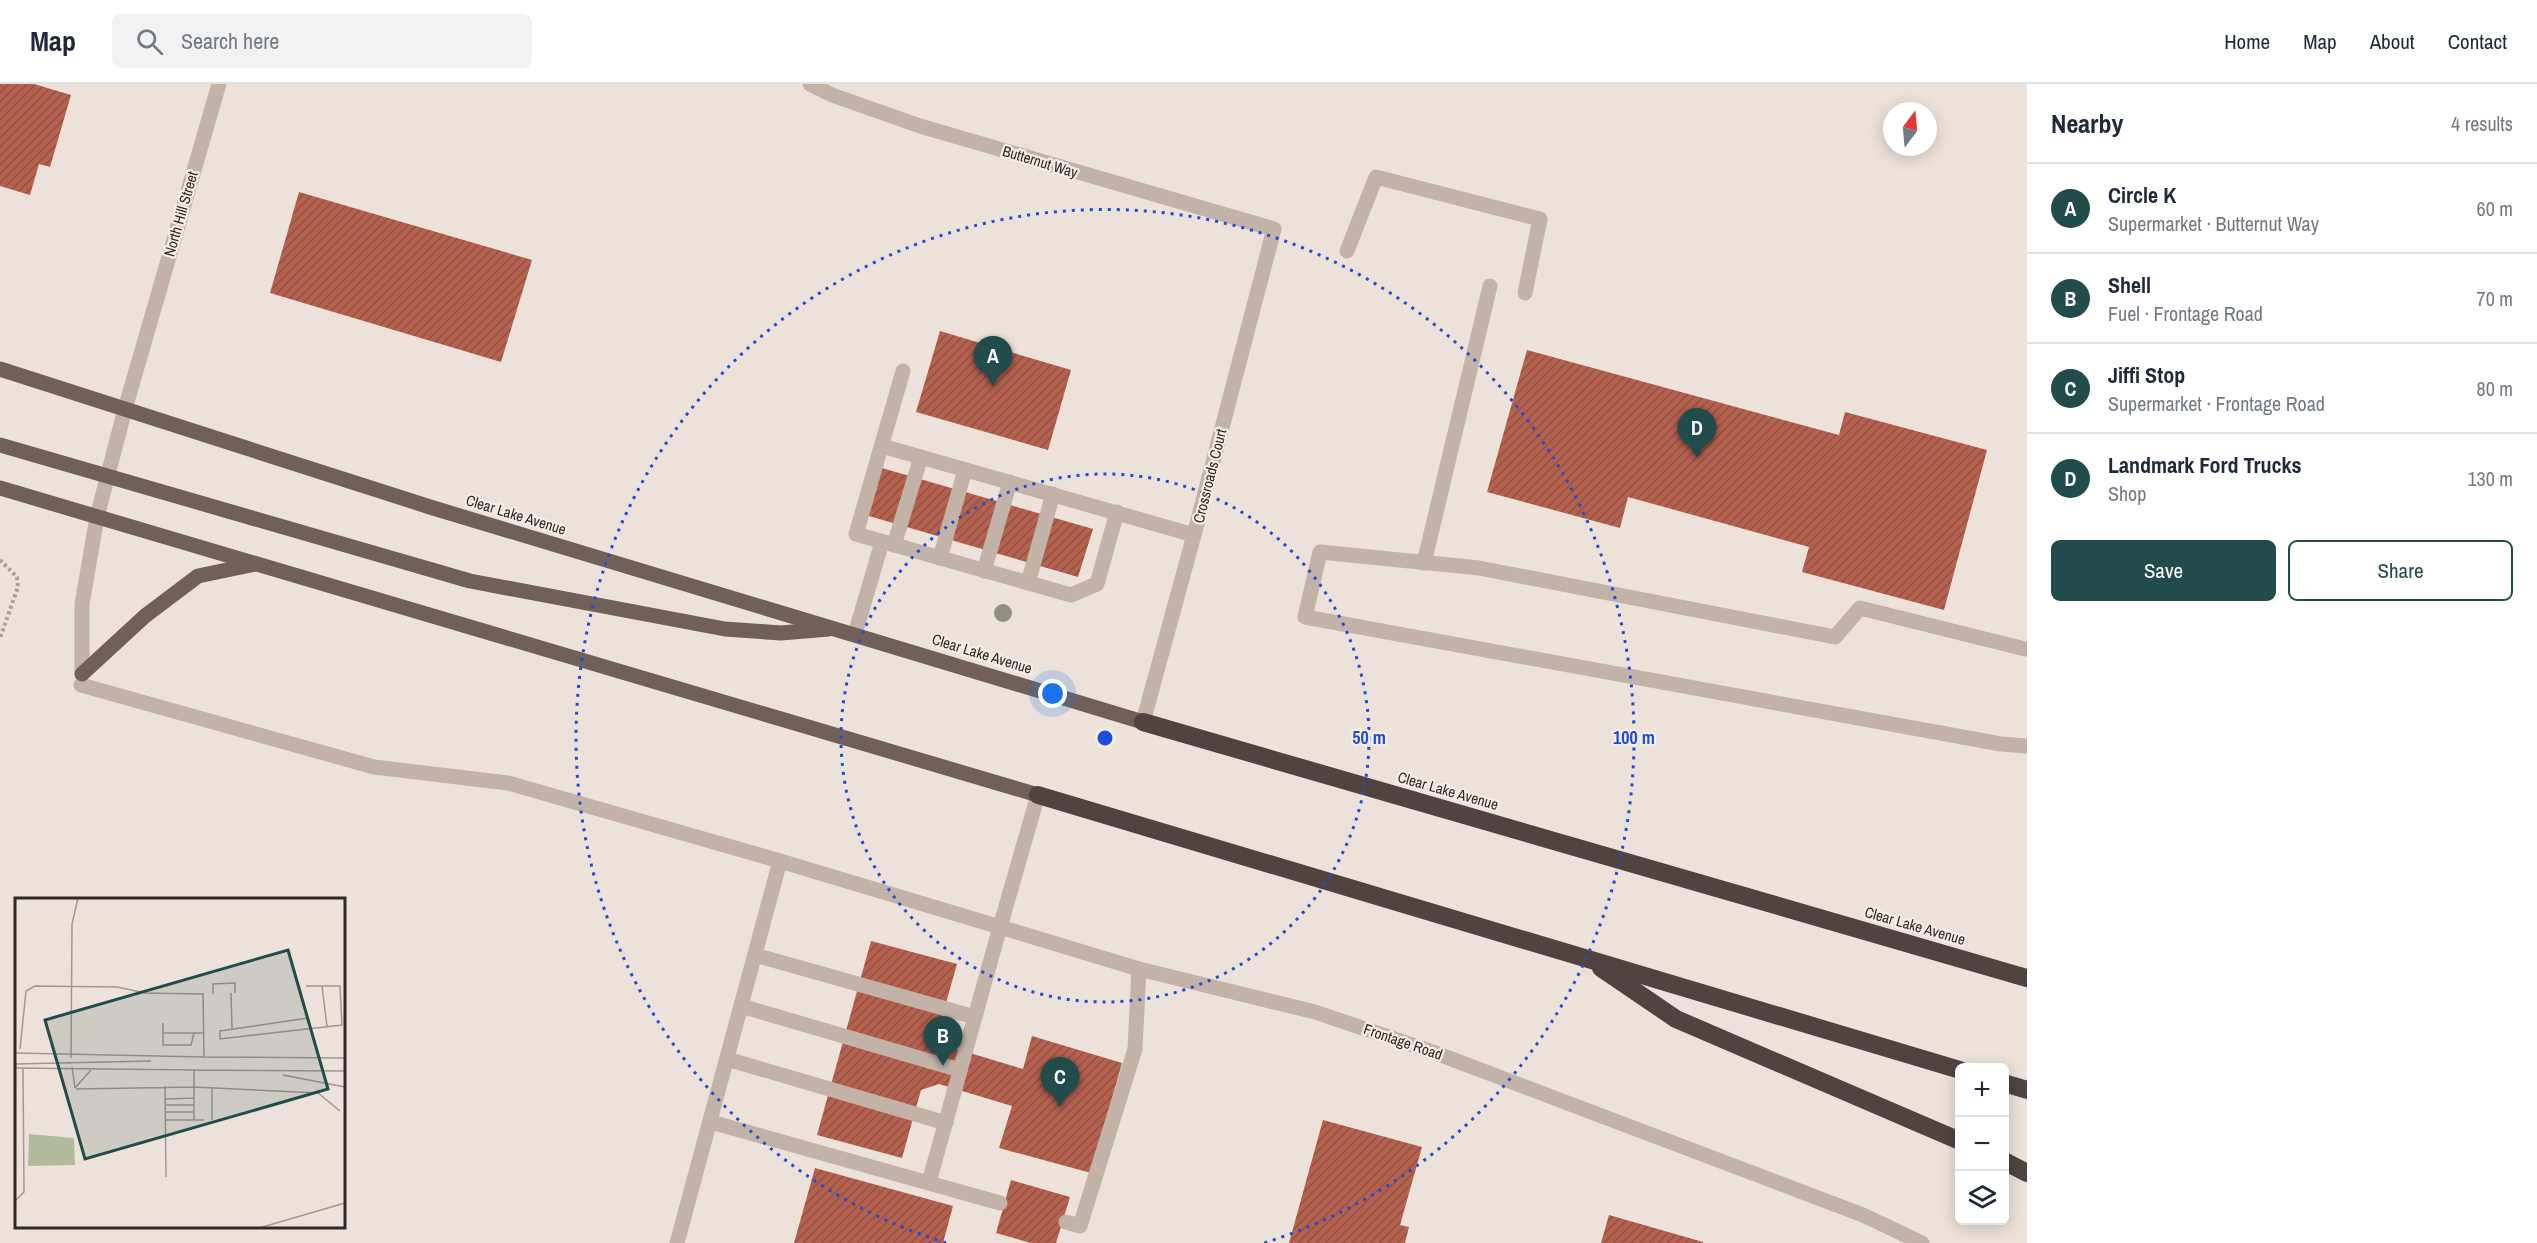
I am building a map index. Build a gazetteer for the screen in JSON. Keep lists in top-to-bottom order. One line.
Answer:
{"streets":{"highway":["Clear Lake Avenue"],"street":["Butternut Way","North Hill Street","Crossroads Court","Frontage Road"]},"crossings":[["Butternut Way","Crossroads Court"],["North Hill Street","Clear Lake Avenue"],["North Hill Street","Frontage Road"],["Crossroads Court","Clear Lake Avenue"]],"north":"top","page":{"header":"Map","search":"Search here","nav":["Home","Map","About","Contact"],"heading":["Nearby","4 results"],"list":[{"mark":"A","name":"Circle K","note":"Supermarket · Butternut Way","value":"60 m"},{"mark":"B","name":"Shell","note":"Fuel · Frontage Road","value":"70 m"},{"mark":"C","name":"Jiffi Stop","note":"Supermarket · Frontage Road","value":"80 m"},{"mark":"D","name":"Landmark Ford Trucks","note":"Shop","value":"130 m"}],"pins":["A","D","B","C"],"buttons":["Save","Share"],"map_buttons":["+","−"]},"rings":["50 m","100 m"]}
